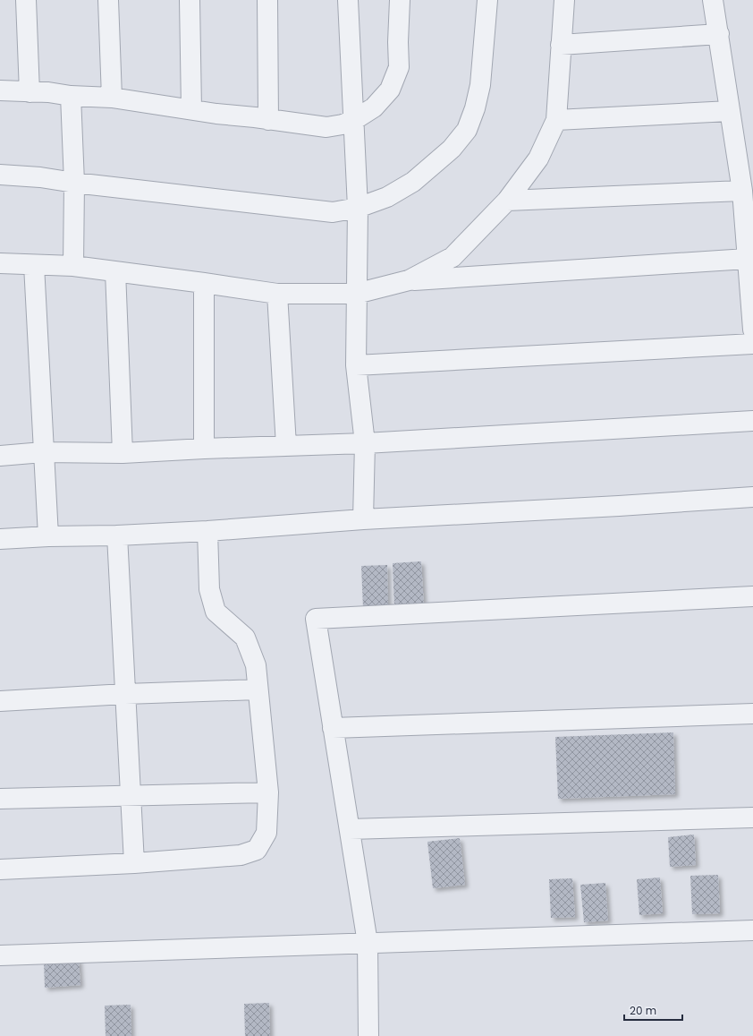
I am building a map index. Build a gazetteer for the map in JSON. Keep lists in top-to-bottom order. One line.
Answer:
{"scale_bar":"20 m"}
